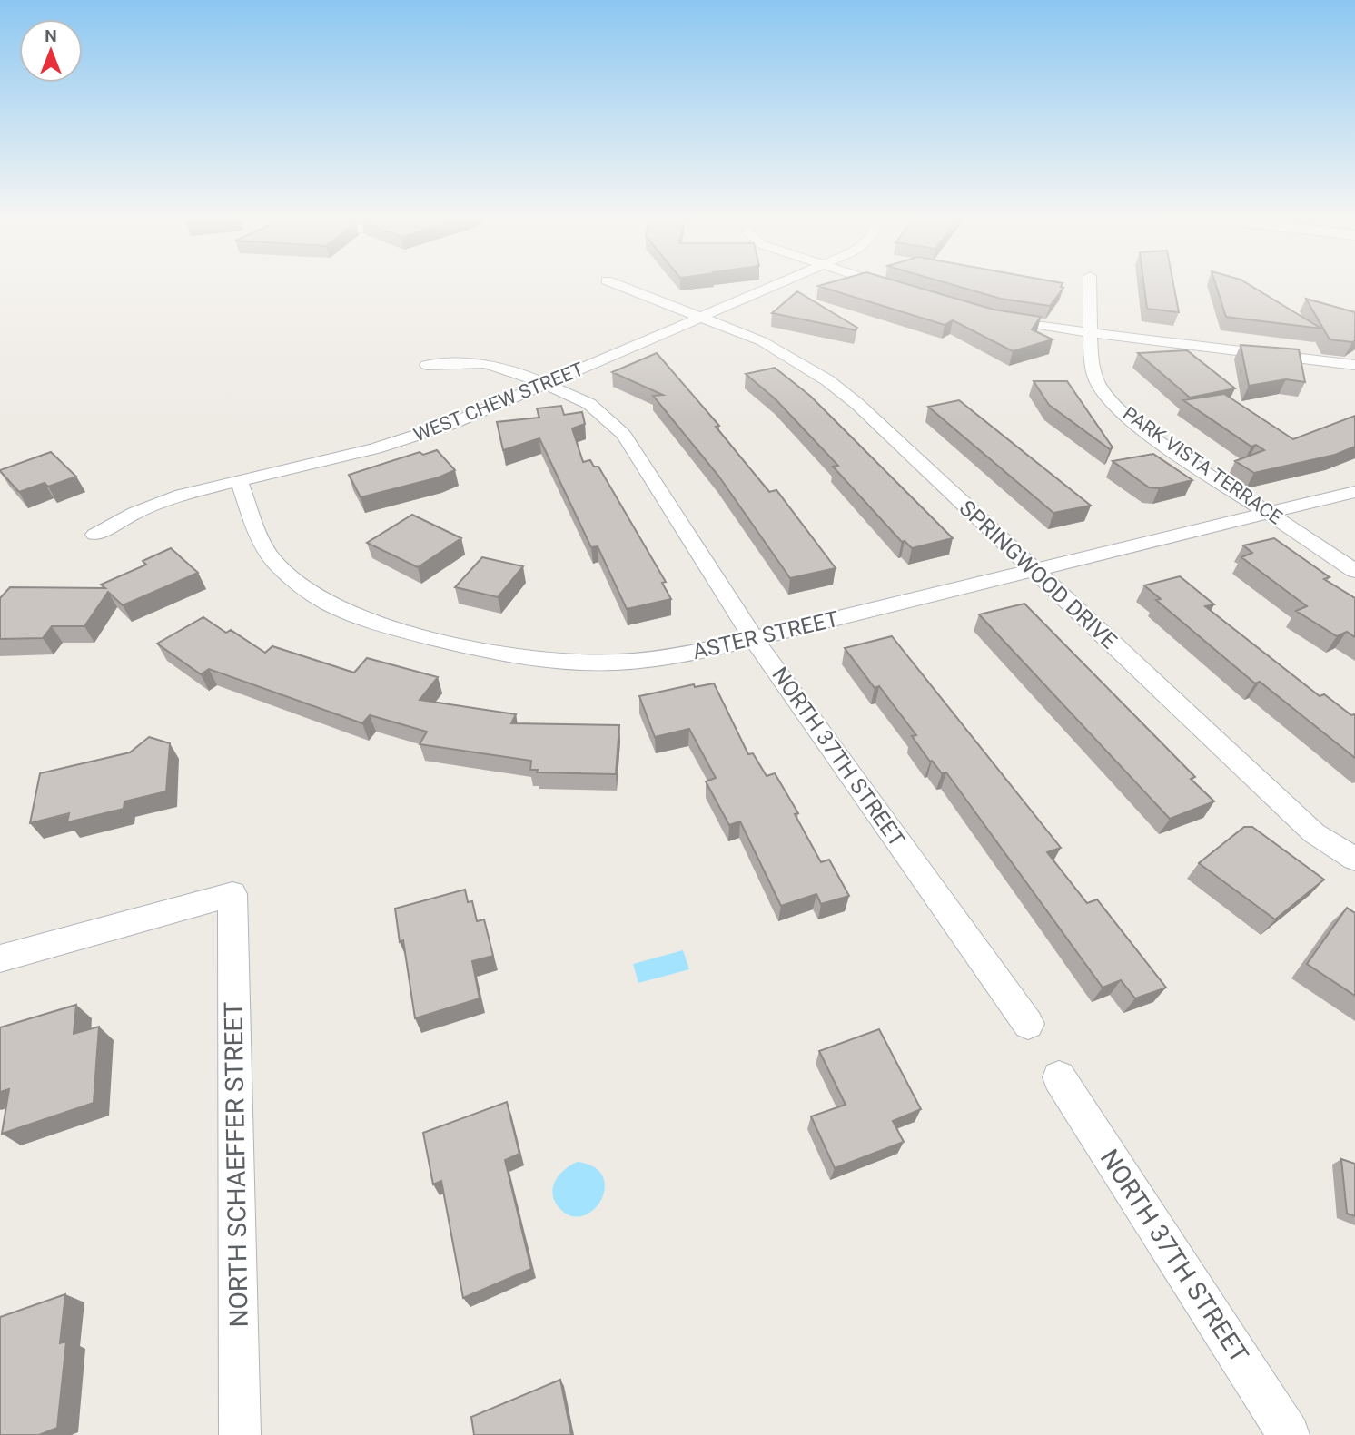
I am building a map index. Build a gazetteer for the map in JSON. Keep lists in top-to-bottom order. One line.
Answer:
{"streets":{"street":["WEST CHEW STREET","PARK VISTA TERRACE","SPRINGWOOD DRIVE","ASTER STREET","NORTH 37TH STREET","NORTH SCHAEFFER STREET"]},"crossings":[["WEST CHEW STREET","SPRINGWOOD DRIVE"],["WEST CHEW STREET","ASTER STREET"],["WEST CHEW STREET","NORTH 37TH STREET"],["PARK VISTA TERRACE","ASTER STREET"],["SPRINGWOOD DRIVE","ASTER STREET"],["ASTER STREET","NORTH 37TH STREET"]],"north":"top"}
